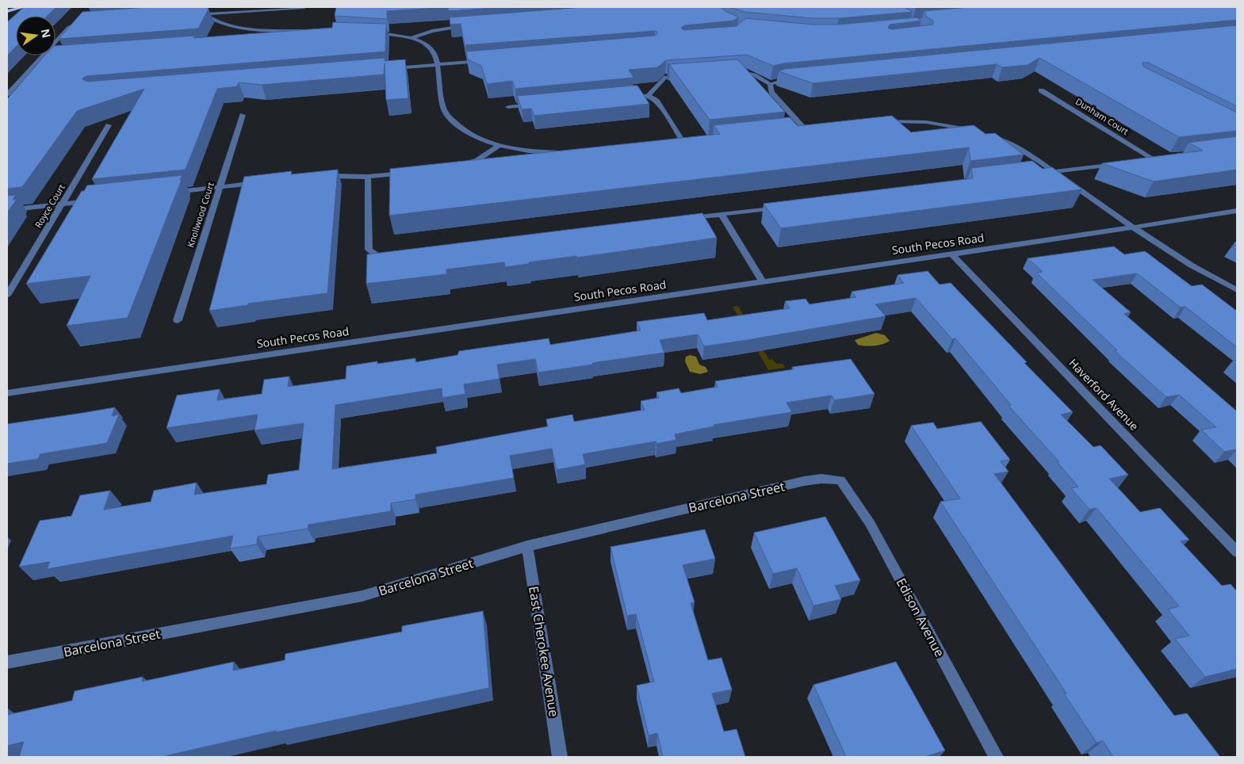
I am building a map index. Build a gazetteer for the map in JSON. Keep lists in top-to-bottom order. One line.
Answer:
{"streets":{"street":["Dunham Court","Royce Court","Knollwood Court","South Pecos Road","Haverford Avenue","Barcelona Street","Edison Avenue","East Cherokee Avenue"]},"crossings":[["South Pecos Road","Haverford Avenue"],["Barcelona Street","Edison Avenue"],["Barcelona Street","East Cherokee Avenue"]],"north":"right"}
